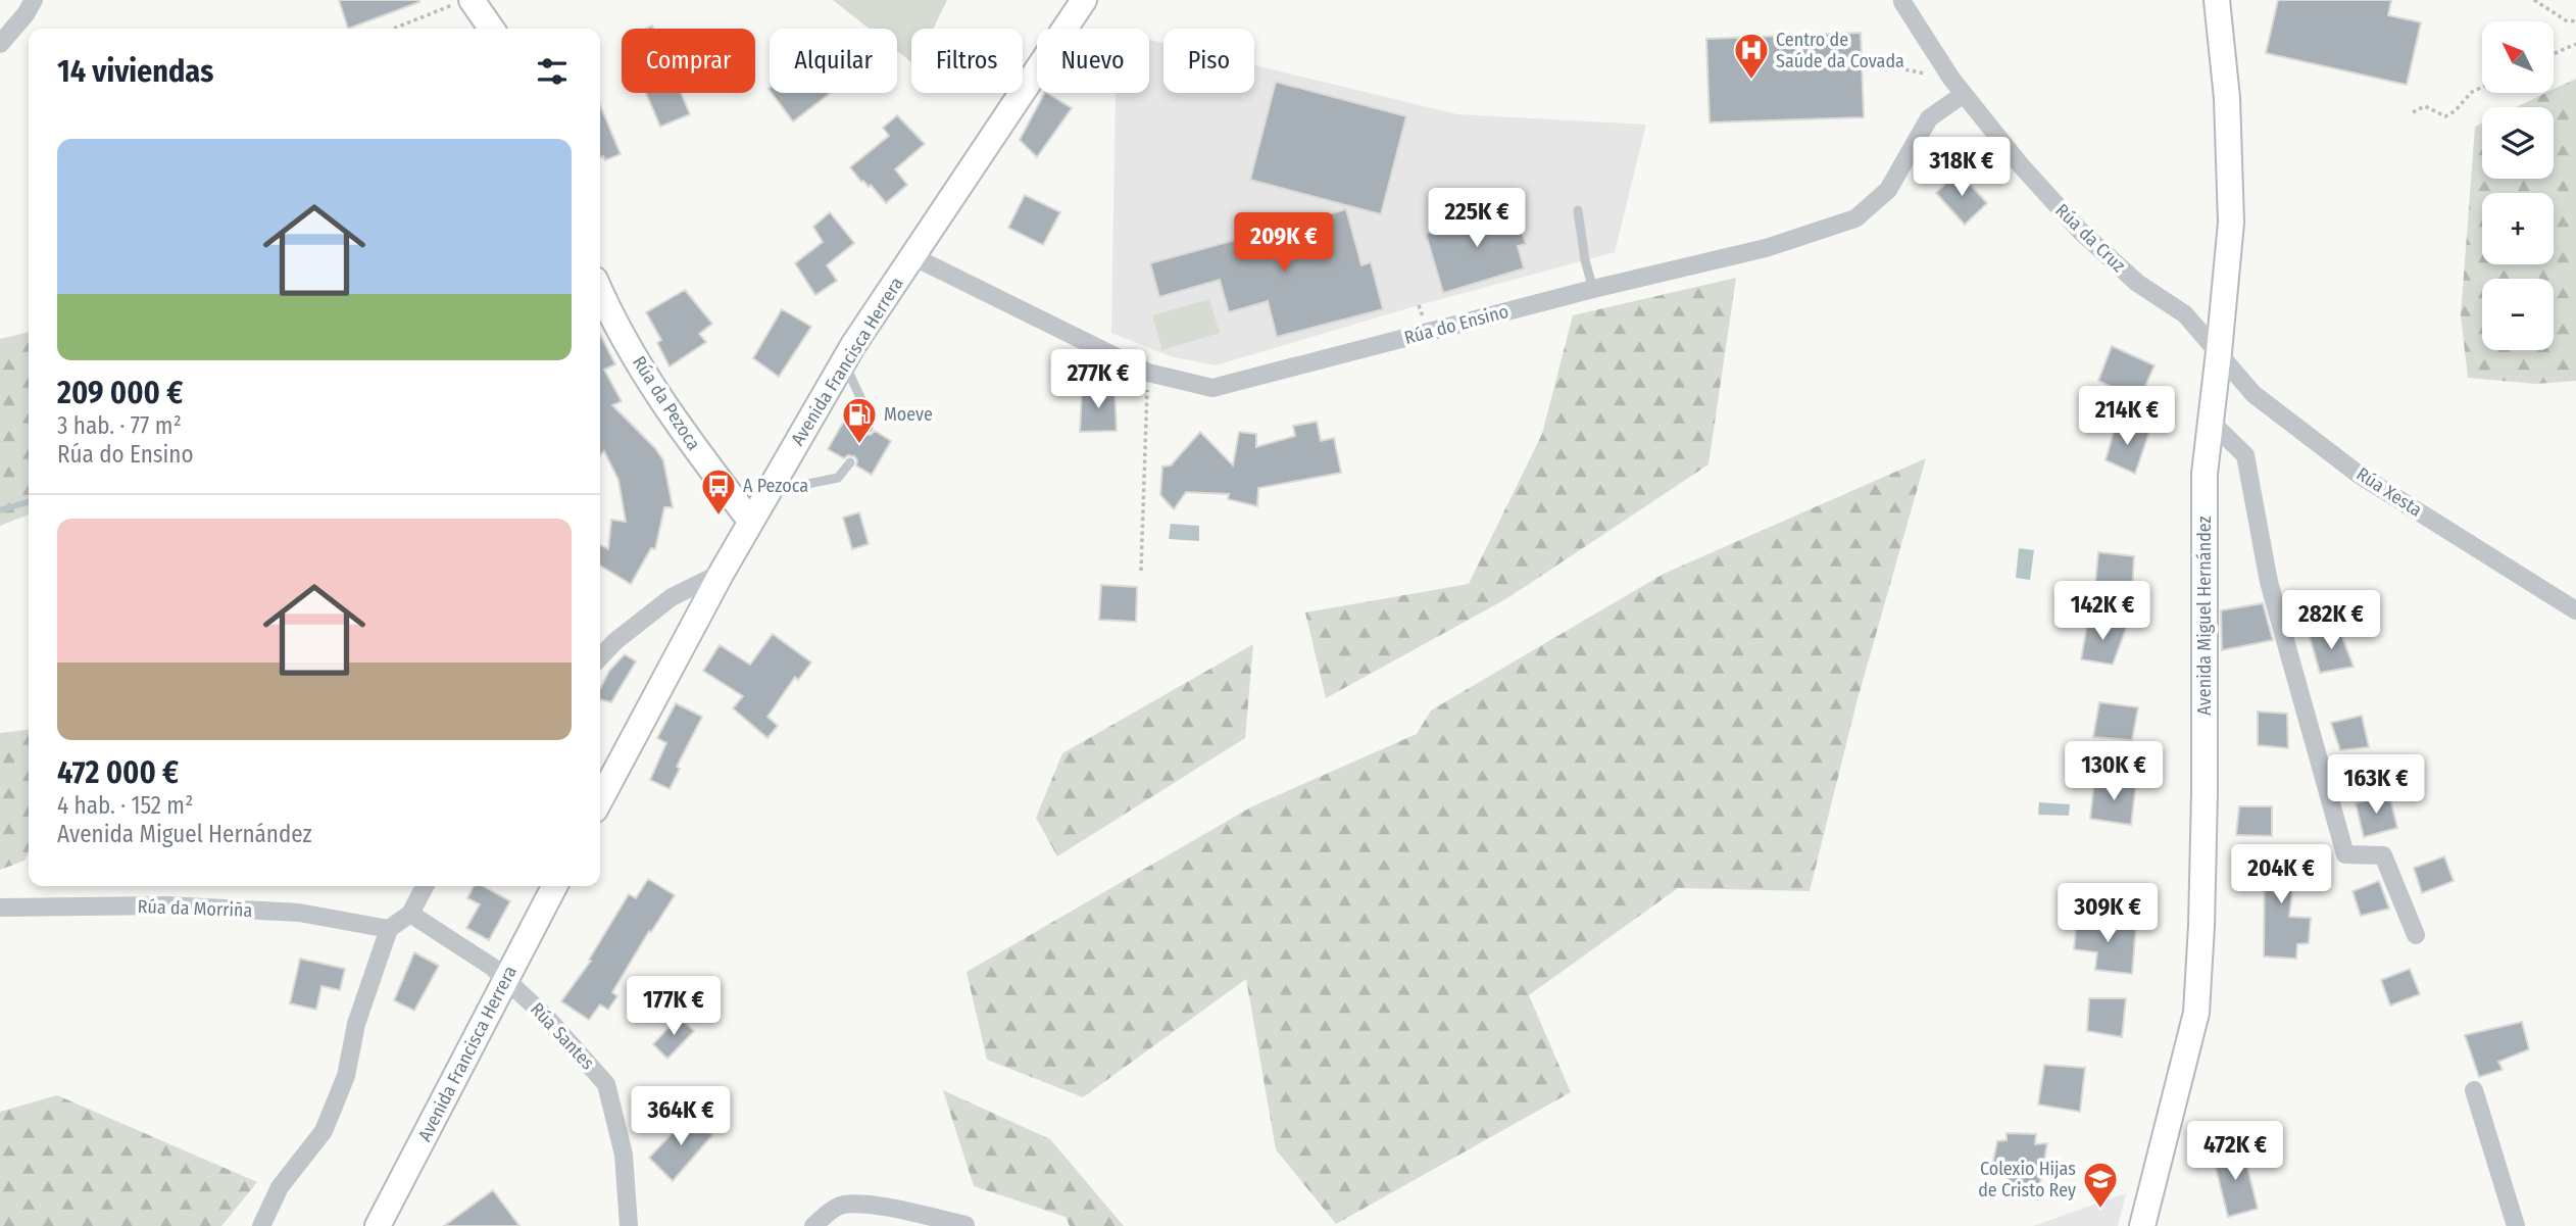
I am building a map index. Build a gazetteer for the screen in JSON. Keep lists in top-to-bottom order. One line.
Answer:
{"streets":{"street":["Rúa da Cruz","Rúa do Ensino","Avenida Francisca Herrera","Rúa da Pezoca","Rúa Xesta","Avenida Miguel Hernández","Rúa da Morriña","Rúa Santes"]},"crossings":[["Rúa da Cruz","Rúa do Ensino"],["Rúa da Cruz","Rúa Xesta"],["Rúa da Cruz","Avenida Miguel Hernández"],["Rúa do Ensino","Avenida Francisca Herrera"],["Avenida Francisca Herrera","Rúa da Pezoca"],["Avenida Francisca Herrera","Rúa Santes"],["Rúa Xesta","Avenida Miguel Hernández"]],"places":{"hospital":["Centro de Saúde da Covada"],"fuel station":["Moeve"],"bus stop":["A Pezoca"],"school or university":["Colexio Hijas de Cristo Rey"]},"north":"top left","page":{"map_buttons":["+","−"],"chip":["Comprar","Alquilar","Filtros","Nuevo","Piso"],"heading":"14 viviendas","list":[{"name":"209 000 €","note":"3 hab. · 77 m² · Rúa do Ensino"},{"name":"472 000 €","note":"4 hab. · 152 m² · Avenida Miguel Hernández"}],"price":["318K €","225K €","209K €","277K €","214K €","142K €","282K €","130K €","163K €","204K €","309K €","177K €","364K €","472K €"]}}
